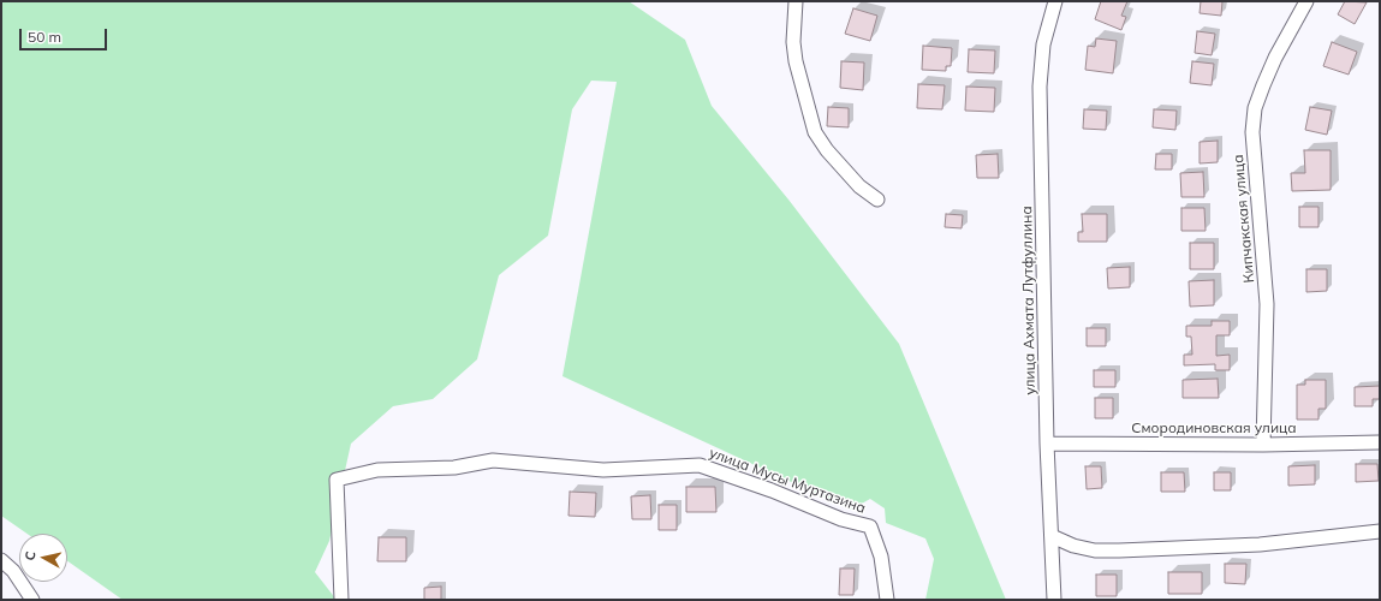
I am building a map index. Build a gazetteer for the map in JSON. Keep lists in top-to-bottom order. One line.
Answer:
{"streets":{"street":["Кипчакская улица","улица Ахмата Лутфуллина","Смородиновская улица","улица Мусы Муртазина"]},"crossings":[["Кипчакская улица","Смородиновская улица"],["улица Ахмата Лутфуллина","Смородиновская улица"]],"scale_bar":"50 m","north":"left"}
